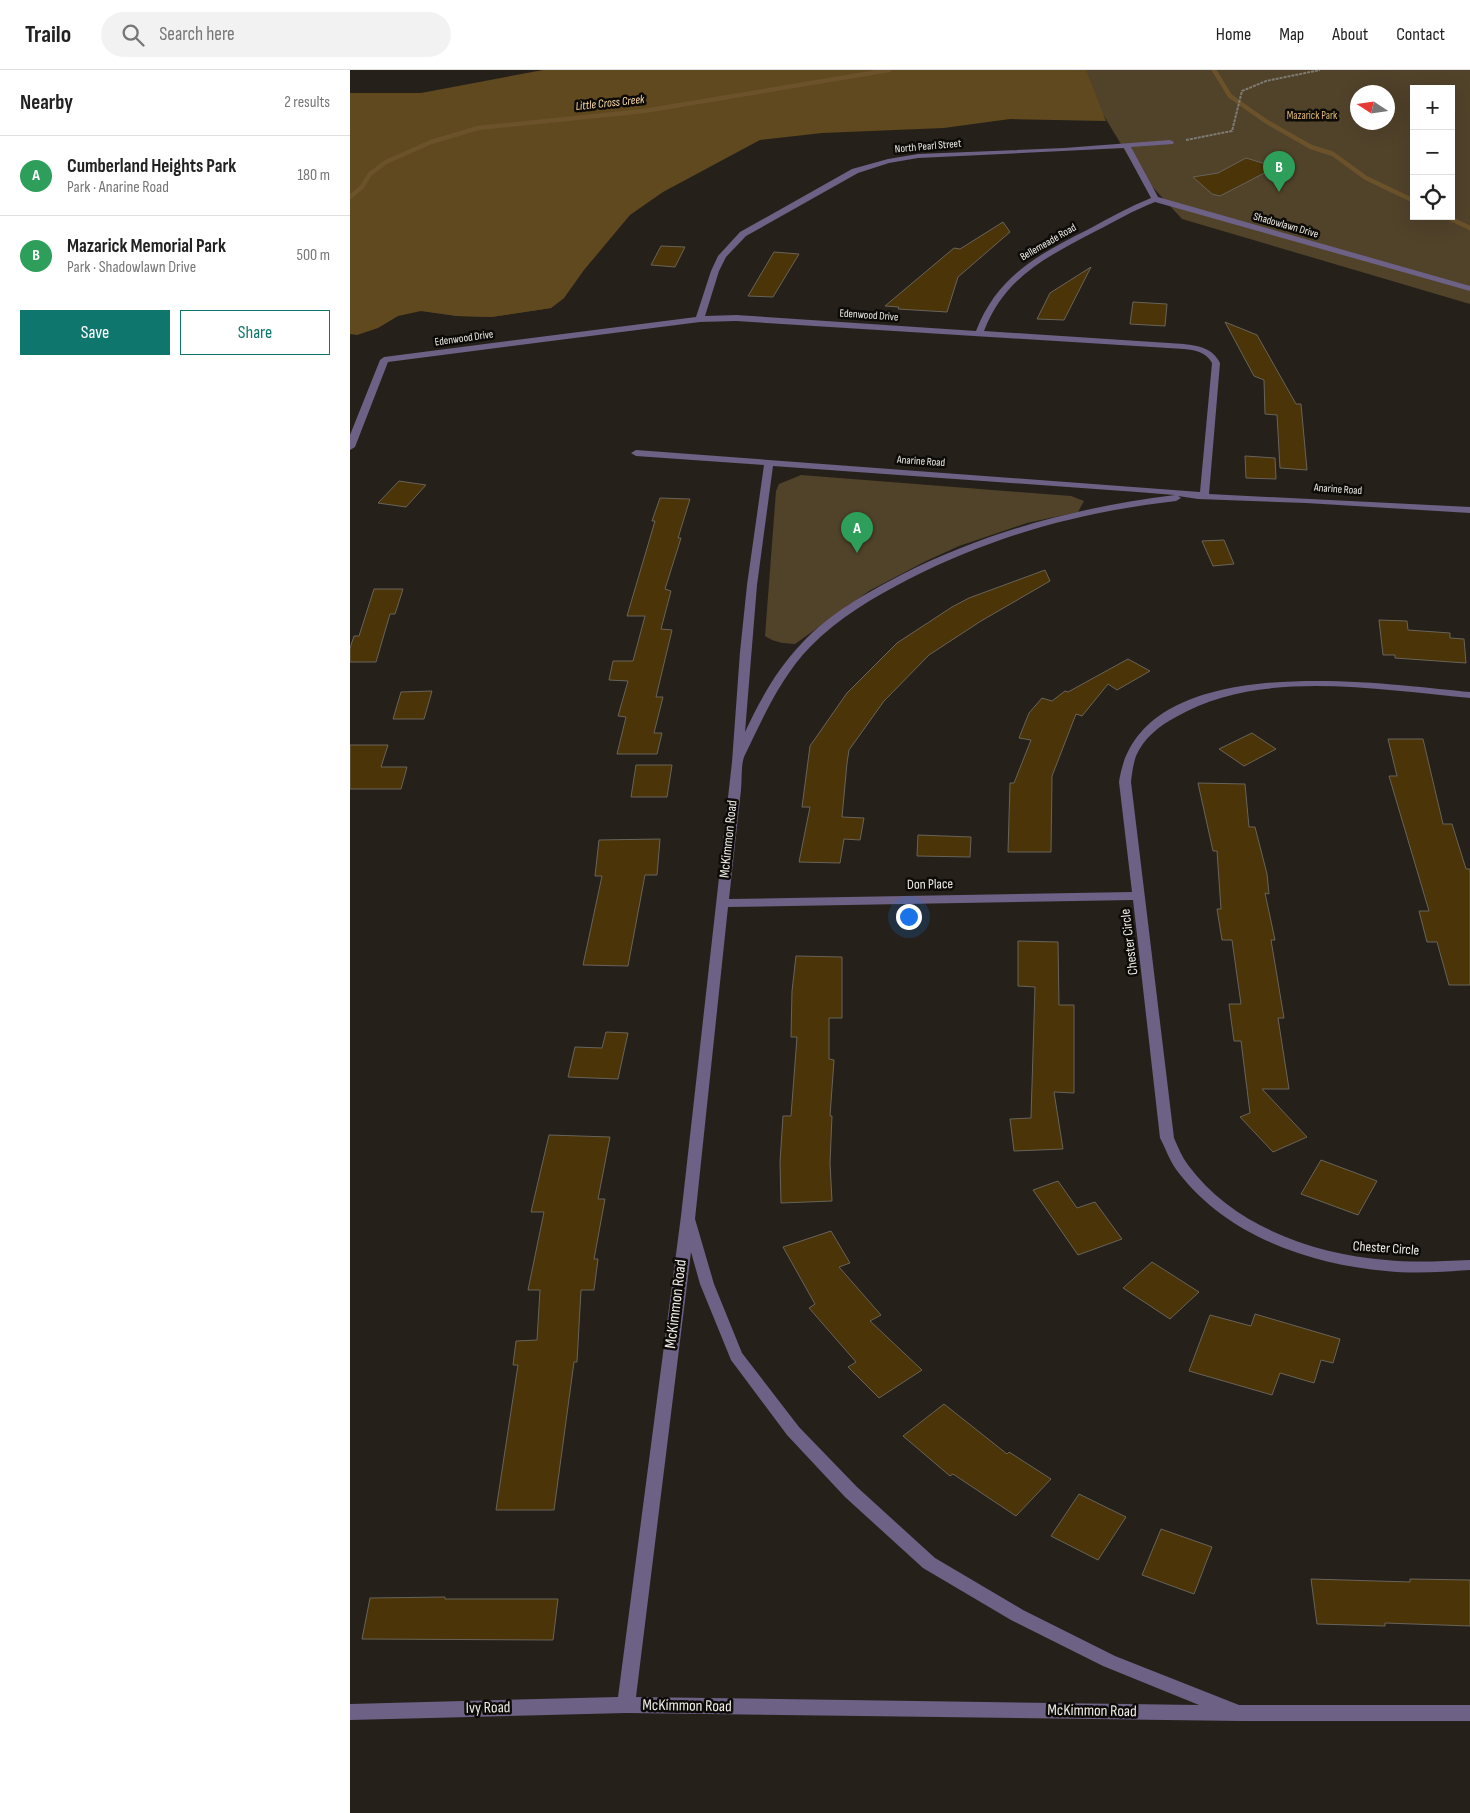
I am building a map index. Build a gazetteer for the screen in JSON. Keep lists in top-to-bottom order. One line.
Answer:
{"streets":{"street":["North Pearl Street","Shadowlawn Drive","Bellemeade Road","Edenwood Drive","Anarine Road","McKimmon Road","Don Place","Chester Circle","Ivy Road"]},"crossings":[["North Pearl Street","Edenwood Drive"],["Shadowlawn Drive","Bellemeade Road"],["Bellemeade Road","Edenwood Drive"],["Edenwood Drive","Anarine Road"],["Anarine Road","McKimmon Road"],["McKimmon Road","Don Place"],["McKimmon Road","Ivy Road"],["Don Place","Chester Circle"]],"water":["Little Cross Creek"],"parks":["Mazarick Park"],"north":"left","page":{"header":"Trailo","search":"Search here","nav":["Home","Map","About","Contact"],"heading":["Nearby","2 results"],"map_buttons":["+","−"],"list":[{"mark":"A","name":"Cumberland Heights Park","note":"Park · Anarine Road","value":"180 m"},{"mark":"B","name":"Mazarick Memorial Park","note":"Park · Shadowlawn Drive","value":"500 m"}],"pins":["B","A"],"buttons":["Save","Share"]}}
